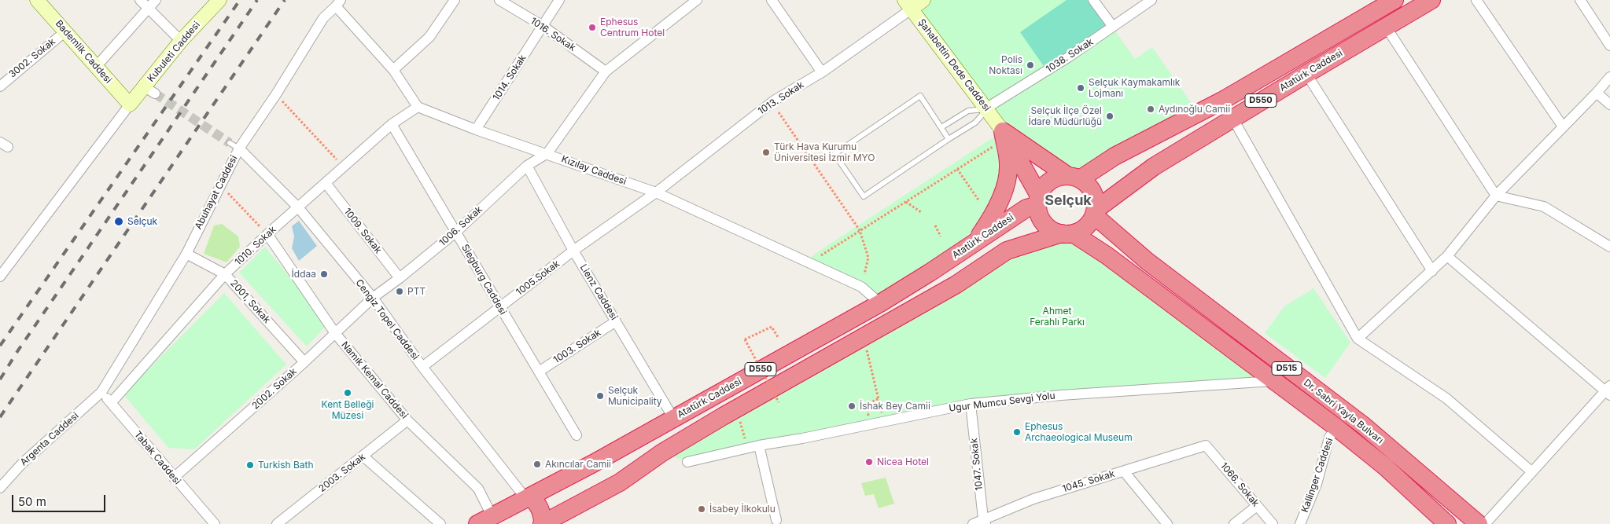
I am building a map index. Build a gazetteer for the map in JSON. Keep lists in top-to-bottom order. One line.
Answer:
{"streets":{"highway":["Atatürk Caddesi","D550","D515","Dr. Sabri Yayla Bulvarı"],"street":["1016. Sokak","Bademlik Caddesi","Kubuleti Caddesi","1038. Sokak","3002. Sokak","Şahabettin Dede Caddesi","1014. Sokak","1013. Sokak","Kızılay Caddesi","Abuhayat Caddesi","1006. Sokak","1009. Sokak","1010. Sokak","1005.Sokak","Siegburg Caddesi","Lienz Caddesi","2001, Sokak","Cengiz Topel Caddesi","1003. Sokak","Namık Kemal Caddesi","2002. Sokak","Ugur Mumcu Sevgi Yolu","Argenta Caddesi","Tabak Caddesi","1047. Sokak","2003. Sokak","Kallinger Caddesi","1045. Sokak","1066. Sokak"]},"crossings":[["1016. Sokak","1014. Sokak"],["Bademlik Caddesi","Kubuleti Caddesi"],["Bademlik Caddesi","3002. Sokak"],["1038. Sokak","Şahabettin Dede Caddesi"],["Şahabettin Dede Caddesi","1013. Sokak"],["Atatürk Caddesi","D550"],["Atatürk Caddesi","Kızılay Caddesi"],["Atatürk Caddesi","Lienz Caddesi"],["Atatürk Caddesi","Cengiz Topel Caddesi"],["Atatürk Caddesi","Namık Kemal Caddesi"],["Atatürk Caddesi","Dr. Sabri Yayla Bulvarı"],["1014. Sokak","Kızılay Caddesi"],["1013. Sokak","Kızılay Caddesi"],["1013. Sokak","1005.Sokak"],["D550","Dr. Sabri Yayla Bulvarı"],["Kızılay Caddesi","1006. Sokak"],["Kızılay Caddesi","1010. Sokak"],["Kızılay Caddesi","1005.Sokak"],["Abuhayat Caddesi","2001, Sokak"],["Abuhayat Caddesi","Cengiz Topel Caddesi"],["Abuhayat Caddesi","Argenta Caddesi"],["Abuhayat Caddesi","Tabak Caddesi"],["1006. Sokak","1009. Sokak"],["1006. Sokak","Siegburg Caddesi"],["1006. Sokak","Lienz Caddesi"],["1006. Sokak","Cengiz Topel Caddesi"],["1006. Sokak","2002. Sokak"],["1009. Sokak","1010. Sokak"],["1010. Sokak","Siegburg Caddesi"],["1010. Sokak","2001, Sokak"],["1010. Sokak","Cengiz Topel Caddesi"],["1010. Sokak","Namık Kemal Caddesi"],["1010. Sokak","Tabak Caddesi"],["1005.Sokak","Siegburg Caddesi"],["1005.Sokak","Lienz Caddesi"],["1005.Sokak","Cengiz Topel Caddesi"],["Siegburg Caddesi","1003. Sokak"],["Lienz Caddesi","1003. Sokak"],["2001, Sokak","2002. Sokak"],["Cengiz Topel Caddesi","2002. Sokak"],["Namık Kemal Caddesi","2002. Sokak"],["Namık Kemal Caddesi","2003. Sokak"],["2002. Sokak","Tabak Caddesi"],["Ugur Mumcu Sevgi Yolu","Dr. Sabri Yayla Bulvarı"],["Ugur Mumcu Sevgi Yolu","1047. Sokak"],["Dr. Sabri Yayla Bulvarı","Kallinger Caddesi"],["Argenta Caddesi","Tabak Caddesi"],["1047. Sokak","1045. Sokak"],["1045. Sokak","1066. Sokak"]],"districts":["Selçuk"],"parks":["Ahmet Ferahlı Parkı"],"places":["Ephesus Centrum Hotel","Polis Noktası","Selçuk Kaymakamlık Lojmanı","Aydınoğlu Camii","Selçuk İlçe Özel İdare Müdürlüğü","Türk Hava Kurumu Üniversitesi İzmir MYO","Selçuk","İddaa","PTT","Kent Belleği Müzesi","Selçuk Municipality","İshak Bey Camii","Ephesus Archaeological Museum","Nicea Hotel","Akıncılar Camii","Turkish Bath","İsabey İlkokulu"],"scale_bar":"50 m"}
